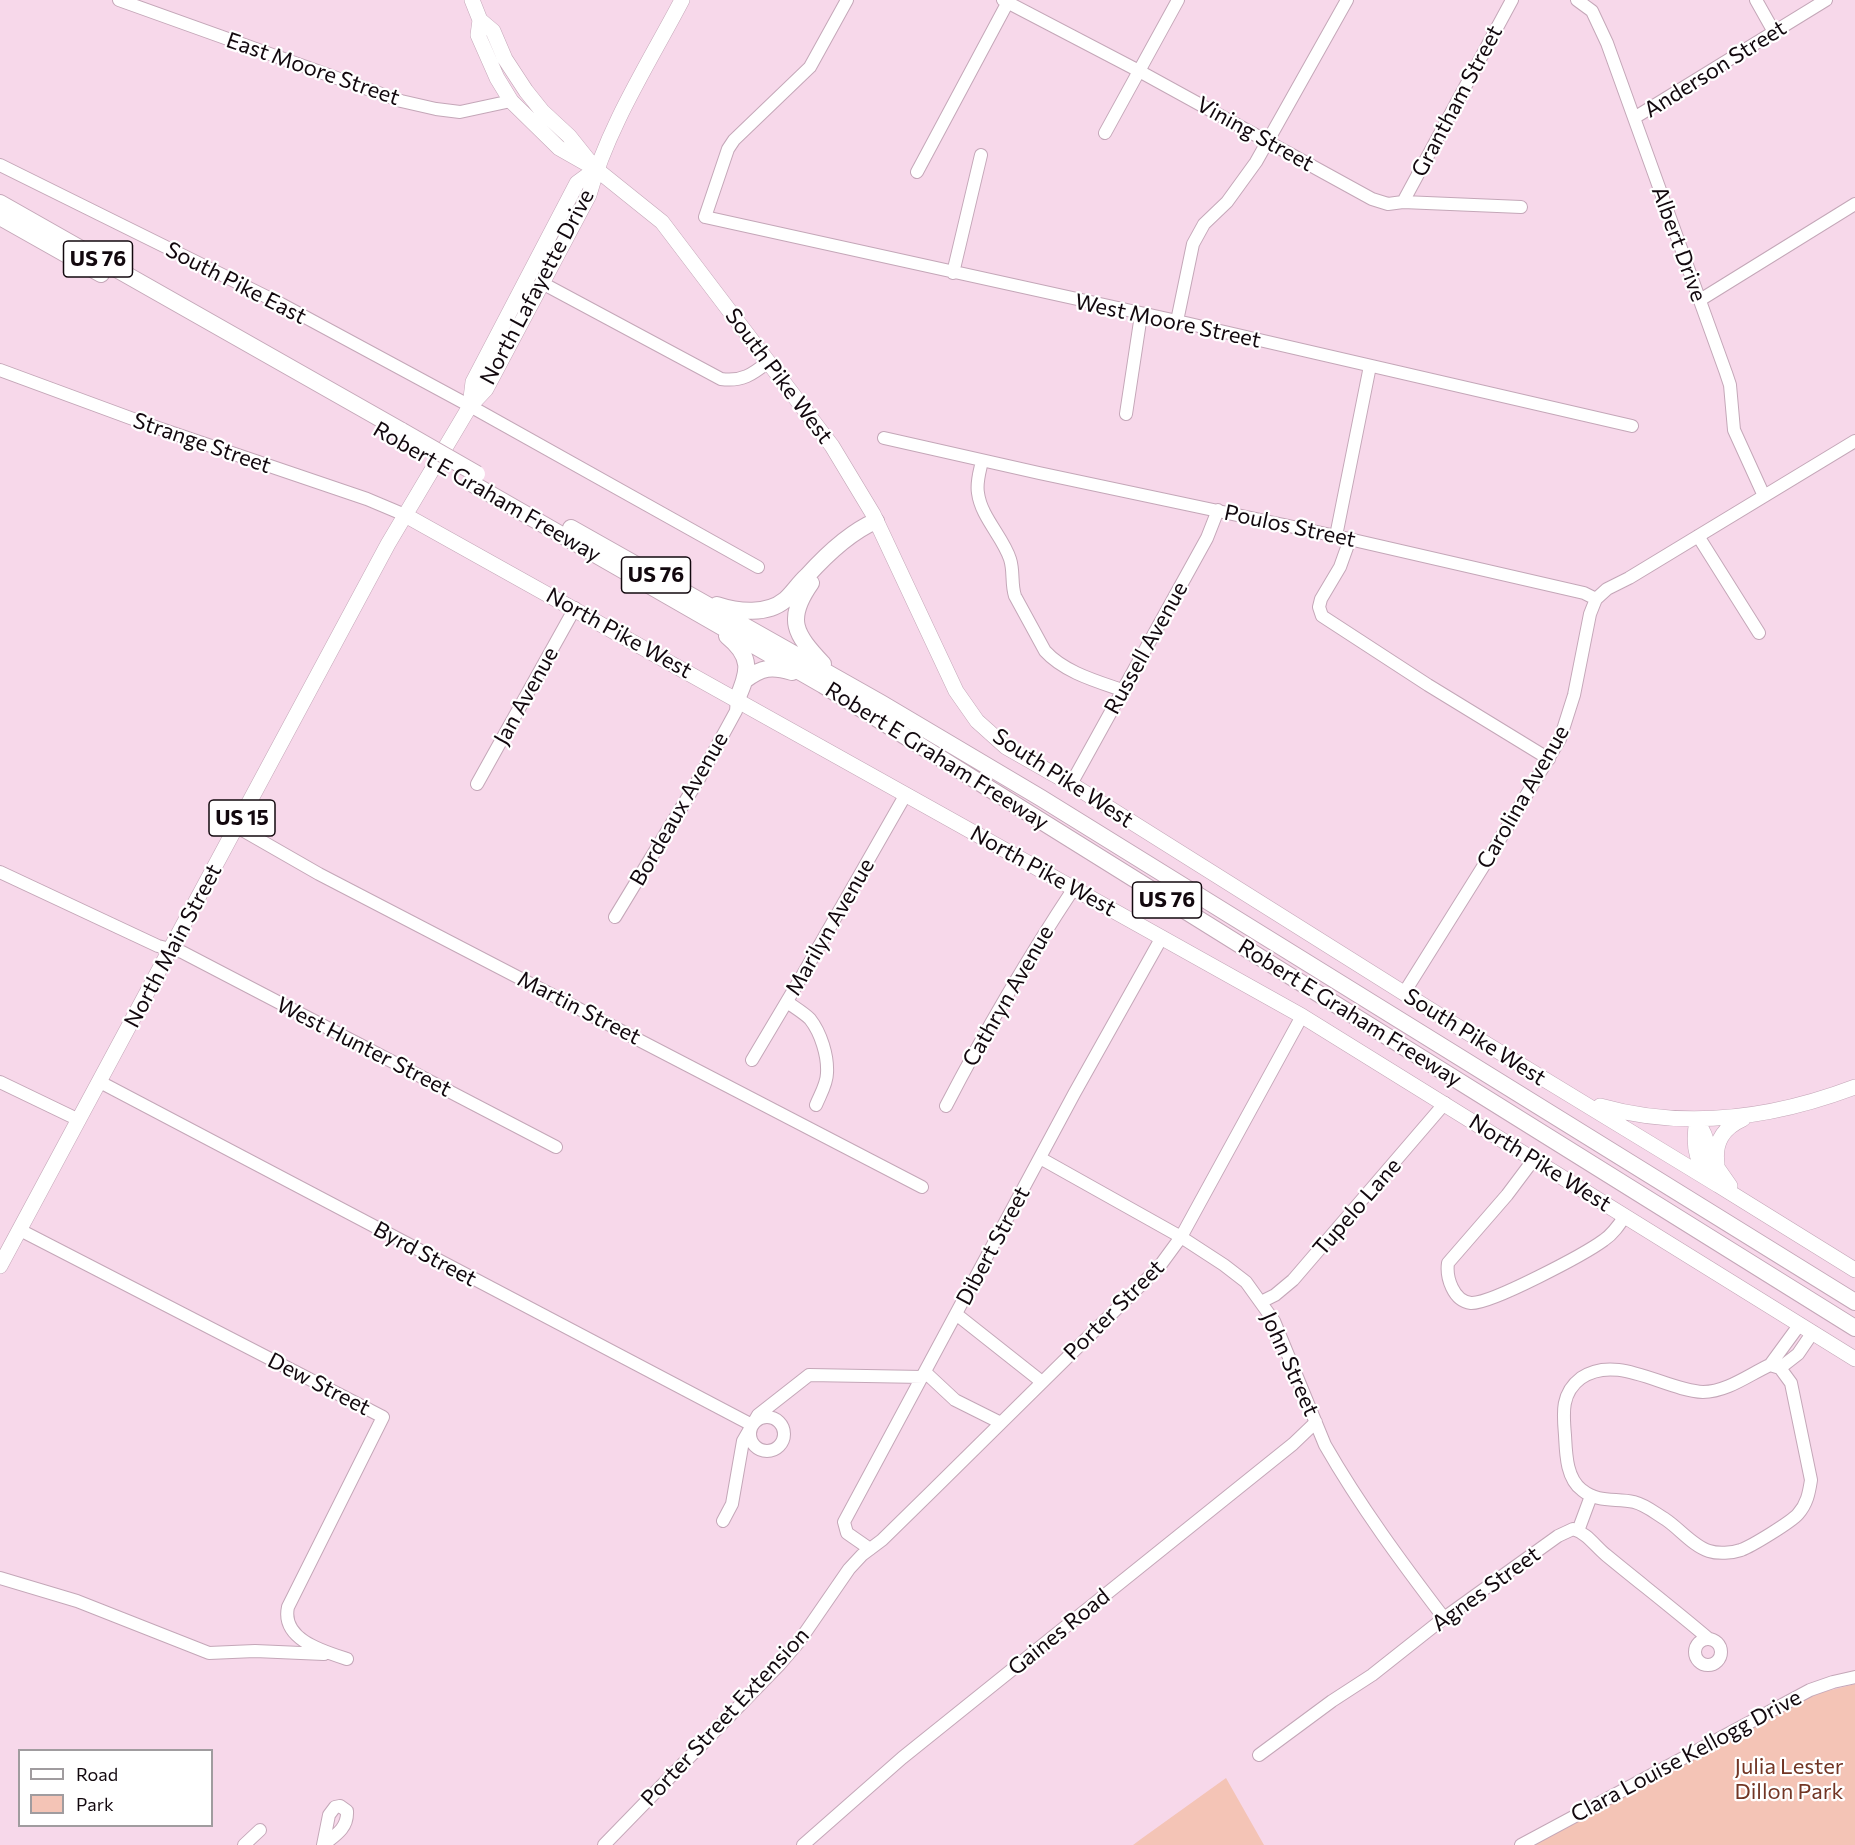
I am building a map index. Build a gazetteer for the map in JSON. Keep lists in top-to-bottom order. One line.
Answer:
{"streets":{"highway":["US 76","Robert E Graham Freeway"],"main road":["North Lafayette Drive","South Pike West","North Pike West","US 15","North Main Street"],"street":["East Moore Street","Anderson Street","Grantham Street","Vining Street","Albert Drive","South Pike East","West Moore Street","Strange Street","Poulos Street","Russell Avenue","Jan Avenue","Carolina Avenue","Bordeaux Avenue","Marilyn Avenue","Cathryn Avenue","Martin Street","West Hunter Street","Tupelo Lane","Dibert Street","Byrd Street","Porter Street","John Street","Dew Street","Agnes Street","Gaines Road","Porter Street Extension","Clara Louise Kellogg Drive"]},"crossings":[["East Moore Street","North Lafayette Drive"],["Anderson Street","Albert Drive"],["Grantham Street","Vining Street"],["South Pike East","North Lafayette Drive"],["South Pike East","North Main Street"],["North Lafayette Drive","South Pike West"],["North Lafayette Drive","North Main Street"],["South Pike West","Russell Avenue"],["South Pike West","Carolina Avenue"],["Strange Street","North Pike West"],["Strange Street","North Main Street"],["Poulos Street","Russell Avenue"],["Poulos Street","Carolina Avenue"],["North Pike West","Jan Avenue"],["North Pike West","Bordeaux Avenue"],["North Pike West","Marilyn Avenue"],["North Pike West","North Main Street"],["North Pike West","Cathryn Avenue"],["North Pike West","Tupelo Lane"],["North Pike West","Dibert Street"],["North Pike West","Porter Street"],["North Main Street","Martin Street"],["North Main Street","West Hunter Street"],["North Main Street","Byrd Street"],["North Main Street","Dew Street"],["Tupelo Lane","John Street"],["Dibert Street","Porter Street"],["Dibert Street","John Street"],["Dibert Street","Porter Street Extension"],["Porter Street","John Street"],["Porter Street","Porter Street Extension"],["John Street","Agnes Street"],["John Street","Gaines Road"]],"parks":["Julia Lester Dillon Park"],"legend":["Road","Park"]}
